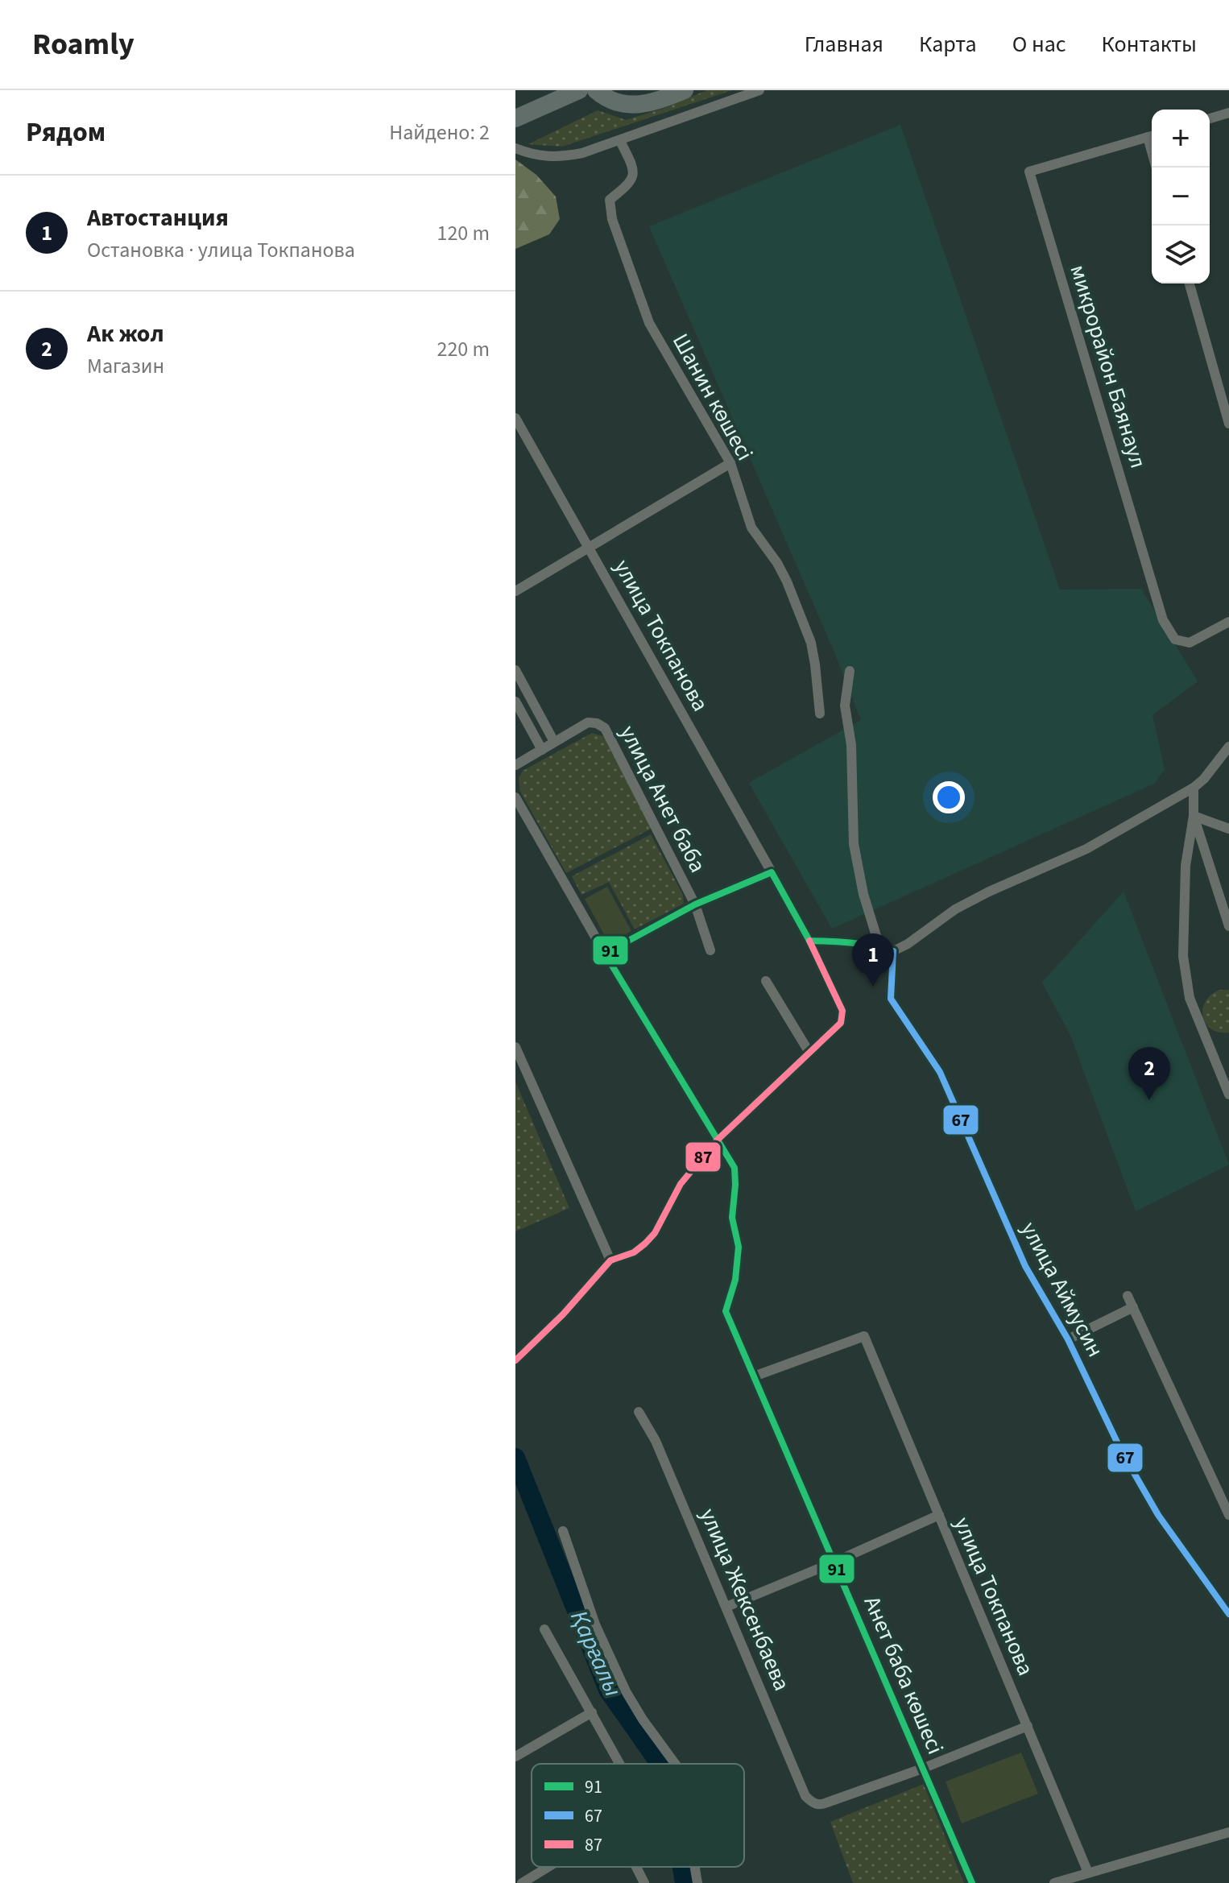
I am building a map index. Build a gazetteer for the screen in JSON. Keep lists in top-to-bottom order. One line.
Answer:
{"streets":{"street":["микрорайон Баянаул","Шанин көшесі","улица Токпанова","улица Анет баба","улица Аймусин","улица Жексенбаева","Анет баба көшесі"]},"crossings":[["улица Токпанова","Анет баба көшесі"],["улица Жексенбаева","Анет баба көшесі"]],"water":["Қарғалы"],"lines":["transit line 91","transit line 87","transit line 67"],"legend":["91","67","87"],"page":{"header":"Roamly","nav":["Главная","Карта","О нас","Контакты"],"heading":["Рядом","Найдено: 2"],"map_buttons":["+","−"],"list":[{"mark":"1","name":"Автостанция","note":"Остановка · улица Токпанова","value":"120 m"},{"mark":"2","name":"Ак жол","note":"Магазин","value":"220 m"}],"pins":["1","2"]}}
